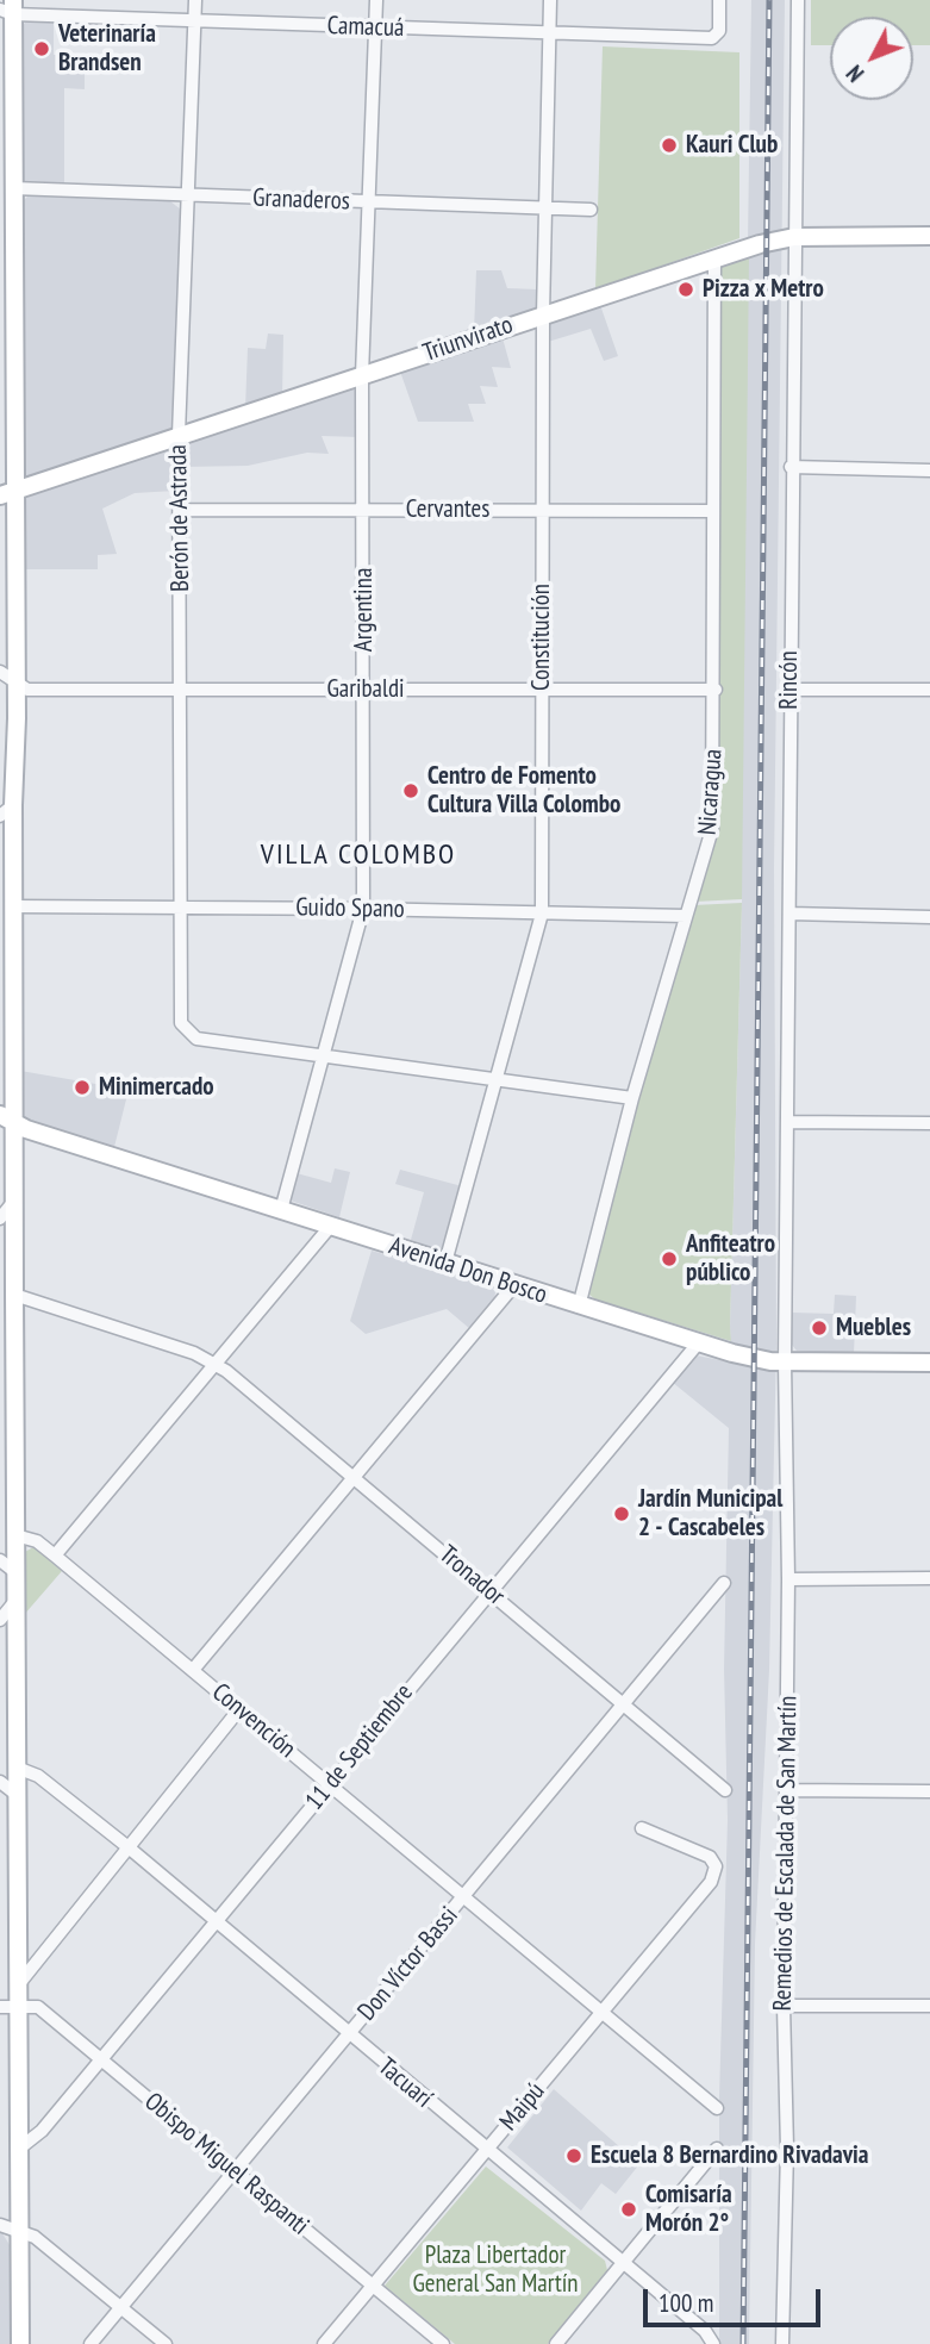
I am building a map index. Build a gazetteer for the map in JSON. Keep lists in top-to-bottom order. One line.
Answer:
{"streets":{"street":["Camacuá","Granaderos","Triunvirato","Cervantes","Berón de Astrada","Argentina","Constitución","Rincón","Garibaldi","Nicaragua","Guido Spano","Avenida Don Bosco","Tronador","Convención","11 de Septiembre","Remedios de Escalada de San Martín","Don Víctor Bassi","Tacuarí","Maipú","Obispo Miguel Raspanti"]},"crossings":[["Camacuá","Berón de Astrada"],["Camacuá","Argentina"],["Camacuá","Constitución"],["Granaderos","Berón de Astrada"],["Granaderos","Argentina"],["Granaderos","Constitución"],["Triunvirato","Berón de Astrada"],["Triunvirato","Argentina"],["Triunvirato","Constitución"],["Triunvirato","Rincón"],["Triunvirato","Nicaragua"],["Cervantes","Berón de Astrada"],["Cervantes","Argentina"],["Cervantes","Constitución"],["Cervantes","Nicaragua"],["Berón de Astrada","Argentina"],["Berón de Astrada","Garibaldi"],["Berón de Astrada","Guido Spano"],["Argentina","Garibaldi"],["Argentina","Guido Spano"],["Argentina","Avenida Don Bosco"],["Constitución","Garibaldi"],["Constitución","Guido Spano"],["Constitución","Avenida Don Bosco"],["Rincón","Avenida Don Bosco"],["Rincón","Remedios de Escalada de San Martín"],["Garibaldi","Nicaragua"],["Nicaragua","Guido Spano"],["Nicaragua","Avenida Don Bosco"],["Avenida Don Bosco","11 de Septiembre"],["Avenida Don Bosco","Remedios de Escalada de San Martín"],["Tronador","11 de Septiembre"],["Tronador","Don Víctor Bassi"],["Convención","11 de Septiembre"],["Convención","Don Víctor Bassi"],["Convención","Maipú"],["11 de Septiembre","Tacuarí"],["11 de Septiembre","Obispo Miguel Raspanti"],["Don Víctor Bassi","Tacuarí"],["Don Víctor Bassi","Obispo Miguel Raspanti"],["Tacuarí","Maipú"],["Maipú","Obispo Miguel Raspanti"]],"districts":["VILLA COLOMBO"],"parks":["Plaza Libertador General San Martín"],"places":["Veterinaría Brandsen","Kauri Club","Pizza x Metro","Centro de Fomento Cultura Villa Colombo","Minimercado","Anfiteatro público","Muebles","Jardín Municipal 2 - Cascabeles","Escuela 8 Bernardino Rivadavia","Comisaría Morón 2°"],"scale_bar":"100 m","north":"bottom left"}
